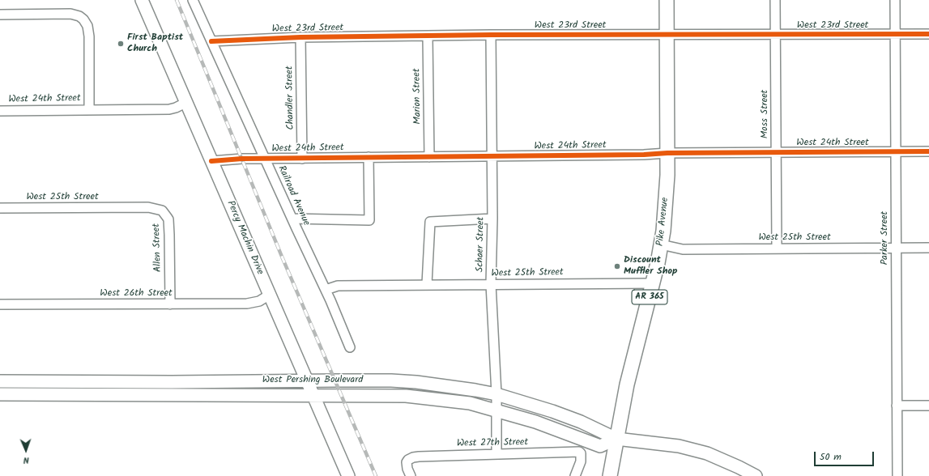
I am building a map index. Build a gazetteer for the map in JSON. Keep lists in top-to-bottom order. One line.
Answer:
{"streets":{"main road":["Pike Avenue","Percy Machin Drive","AR 365","West Pershing Boulevard"],"street":["West 23rd Street","Marion Street","Chandler Street","West 24th Street","Moss Street","Railroad Avenue","West 25th Street","Parker Street","Schaer Street","Allen Street","West 26th Street","West 27th Street"]},"crossings":[["West 23rd Street","Marion Street"],["West 23rd Street","Chandler Street"],["West 23rd Street","Moss Street"],["West 23rd Street","Railroad Avenue"],["West 23rd Street","Pike Avenue"],["West 23rd Street","Parker Street"],["West 23rd Street","Schaer Street"],["Marion Street","West 24th Street"],["Chandler Street","West 24th Street"],["West 24th Street","Moss Street"],["West 24th Street","Railroad Avenue"],["West 24th Street","Pike Avenue"],["West 24th Street","Percy Machin Drive"],["West 24th Street","Parker Street"],["West 24th Street","Schaer Street"],["Moss Street","West 25th Street"],["Railroad Avenue","West 25th Street"],["West 25th Street","Pike Avenue"],["West 25th Street","Parker Street"],["West 25th Street","Schaer Street"],["West 25th Street","Allen Street"],["Pike Avenue","AR 365"],["Pike Avenue","West Pershing Boulevard"],["Percy Machin Drive","West 26th Street"],["Percy Machin Drive","West Pershing Boulevard"],["Schaer Street","West Pershing Boulevard"],["Schaer Street","West 27th Street"],["Allen Street","West 26th Street"],["AR 365","West Pershing Boulevard"]],"places":["First Baptist Church","Discount Muffler Shop"],"scale_bar":"50 m","north":"bottom"}
